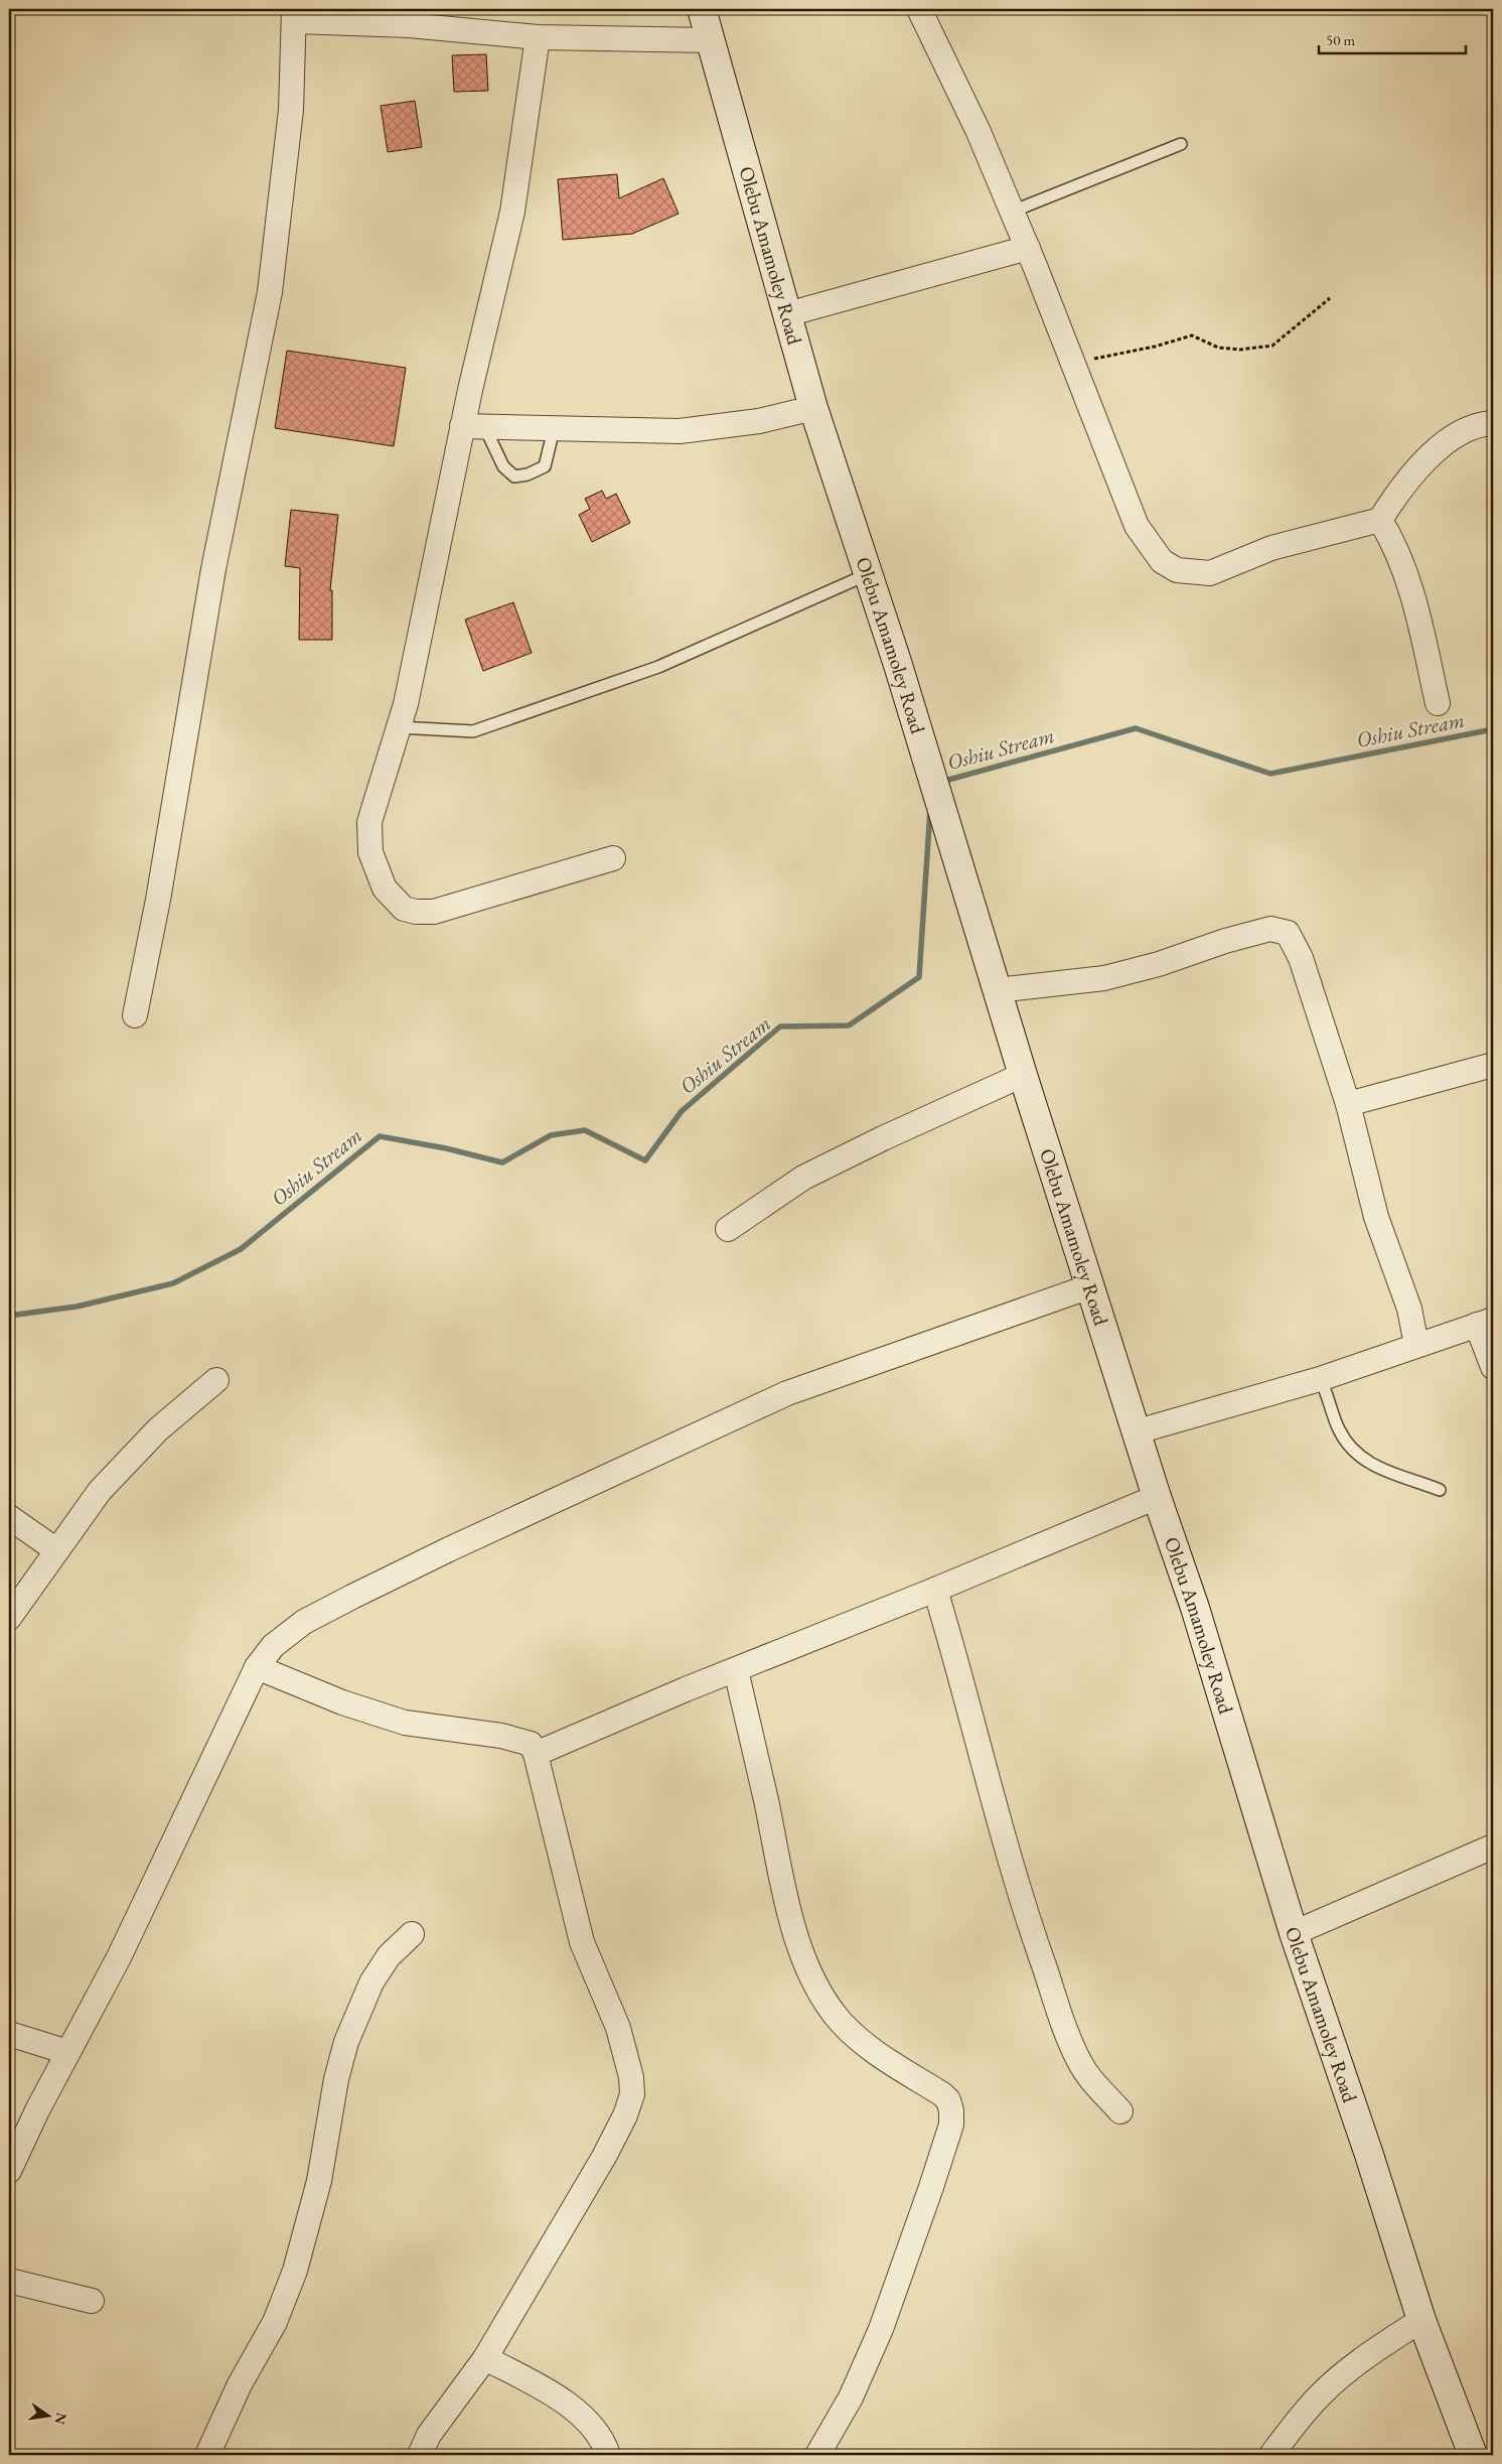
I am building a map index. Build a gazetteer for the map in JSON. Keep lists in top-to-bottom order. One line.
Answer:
{"streets":{"street":["Olebu Amamoley Road"]},"water":["Oshiu Stream"],"scale_bar":"50 m","north":"right"}
